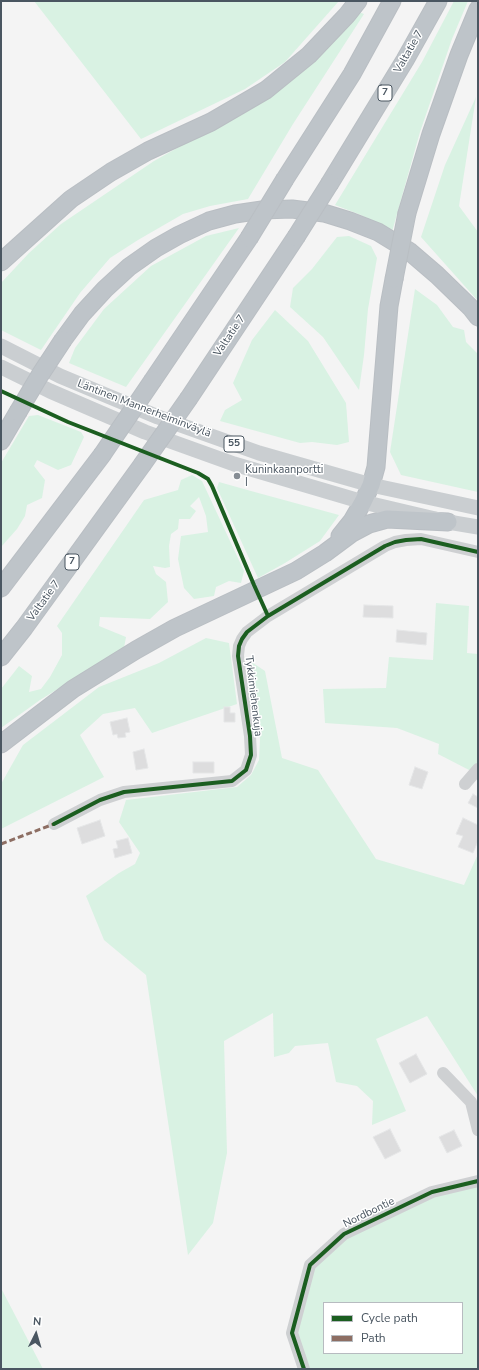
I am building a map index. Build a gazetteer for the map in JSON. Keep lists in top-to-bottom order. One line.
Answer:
{"streets":{"highway":["Valtatie 7","7"],"main road":["Läntinen Mannerheiminväylä","55"],"street":["Tykkimiehenkuja","Nordbontie"]},"places":["Kuninkaanportti I"],"legend":["Cycle path","Path"],"north":"top"}
